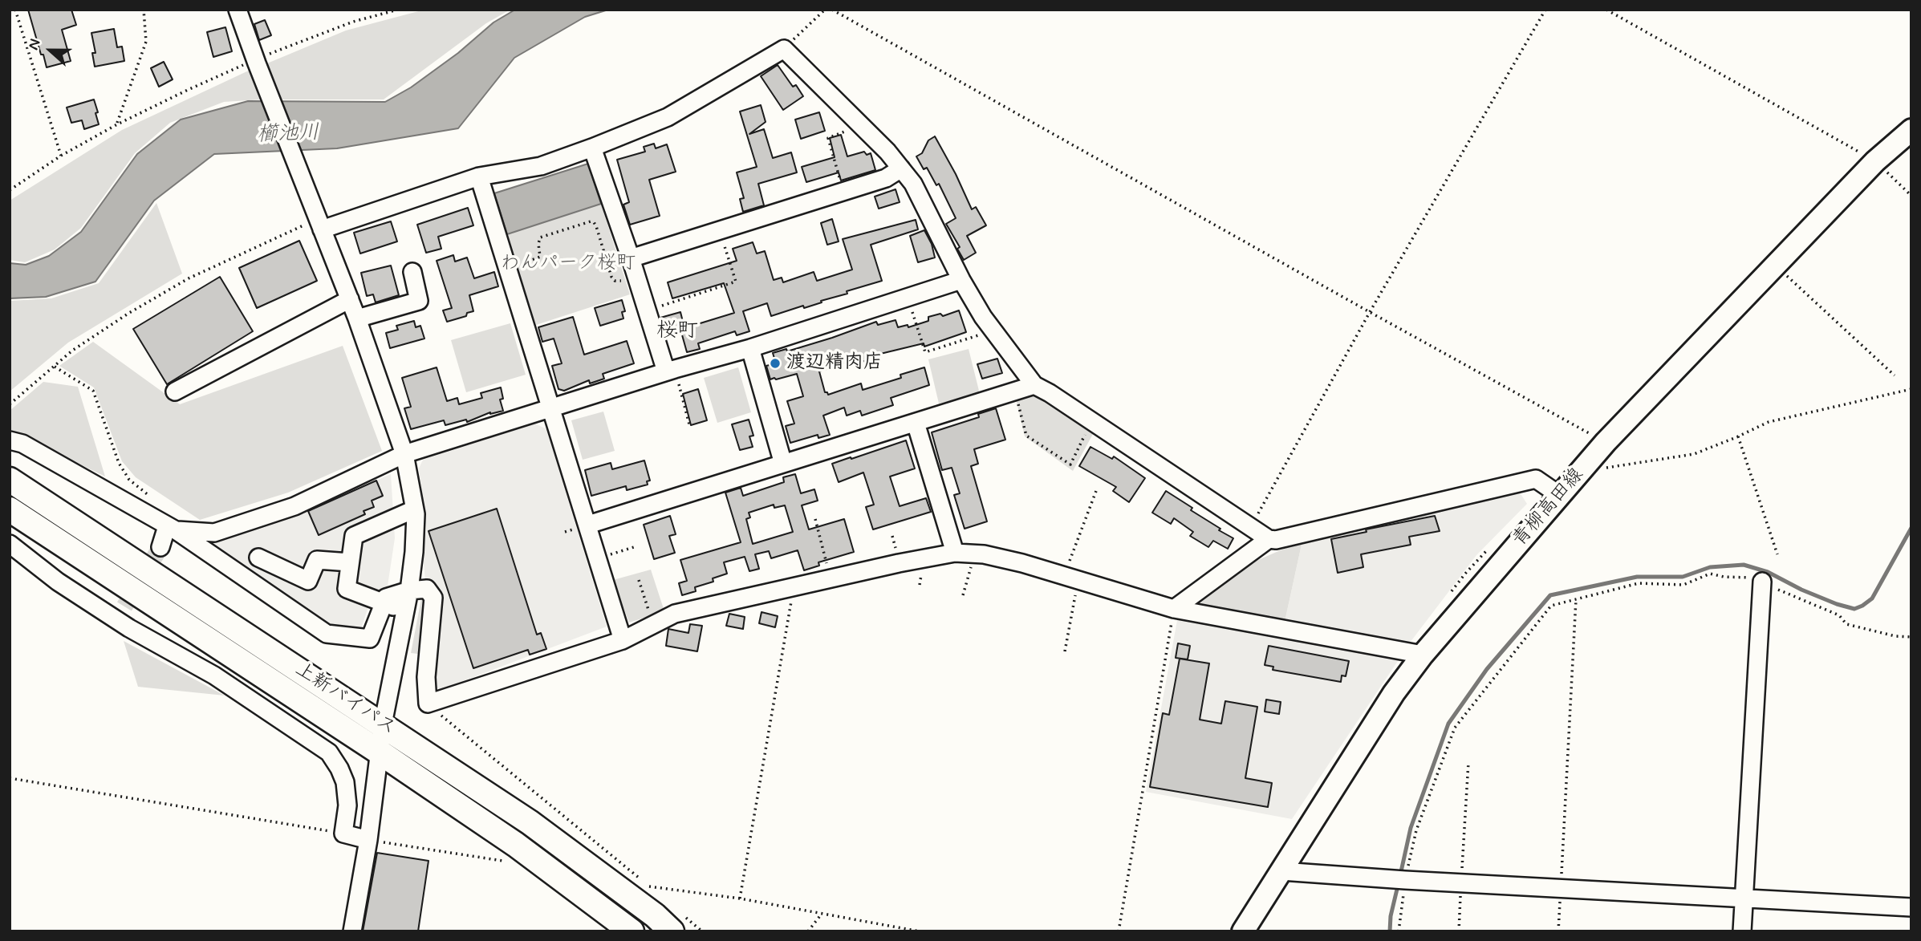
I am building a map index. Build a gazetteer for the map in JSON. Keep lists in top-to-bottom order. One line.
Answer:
{"streets":{"highway":["上新バイパス"],"main road":["青柳高田線"]},"districts":["桜町"],"water":["櫛池川"],"parks":["わんパーク桜町"],"places":["渡辺精肉店"],"north":"left"}
